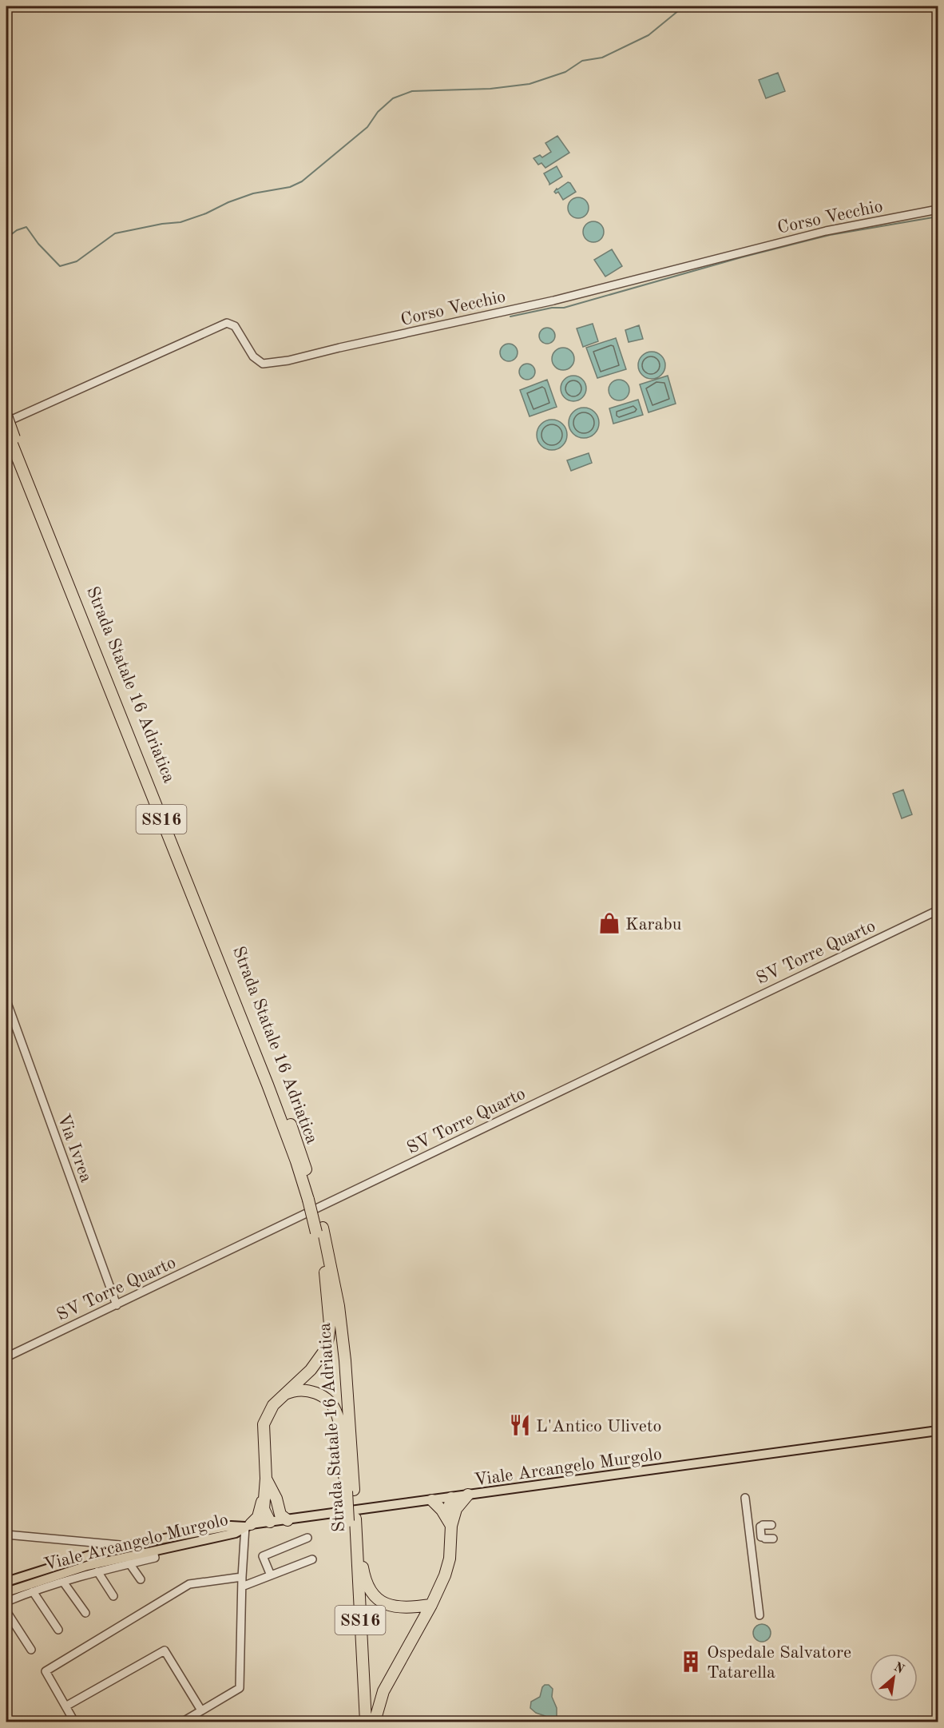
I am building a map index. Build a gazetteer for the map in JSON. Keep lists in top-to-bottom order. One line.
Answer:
{"streets":{"highway":["Strada Statale 16 Adriatica","SS16"],"main road":["Viale Arcangelo Murgolo"],"street":["Corso Vecchio","SV Torre Quarto","Via Ivrea"]},"crossings":[["SV Torre Quarto","Via Ivrea"]],"places":{"shop":["Karabu"],"restaurant":["L'Antico Uliveto"],"building":["Ospedale Salvatore Tatarella"]},"north":"top right"}
